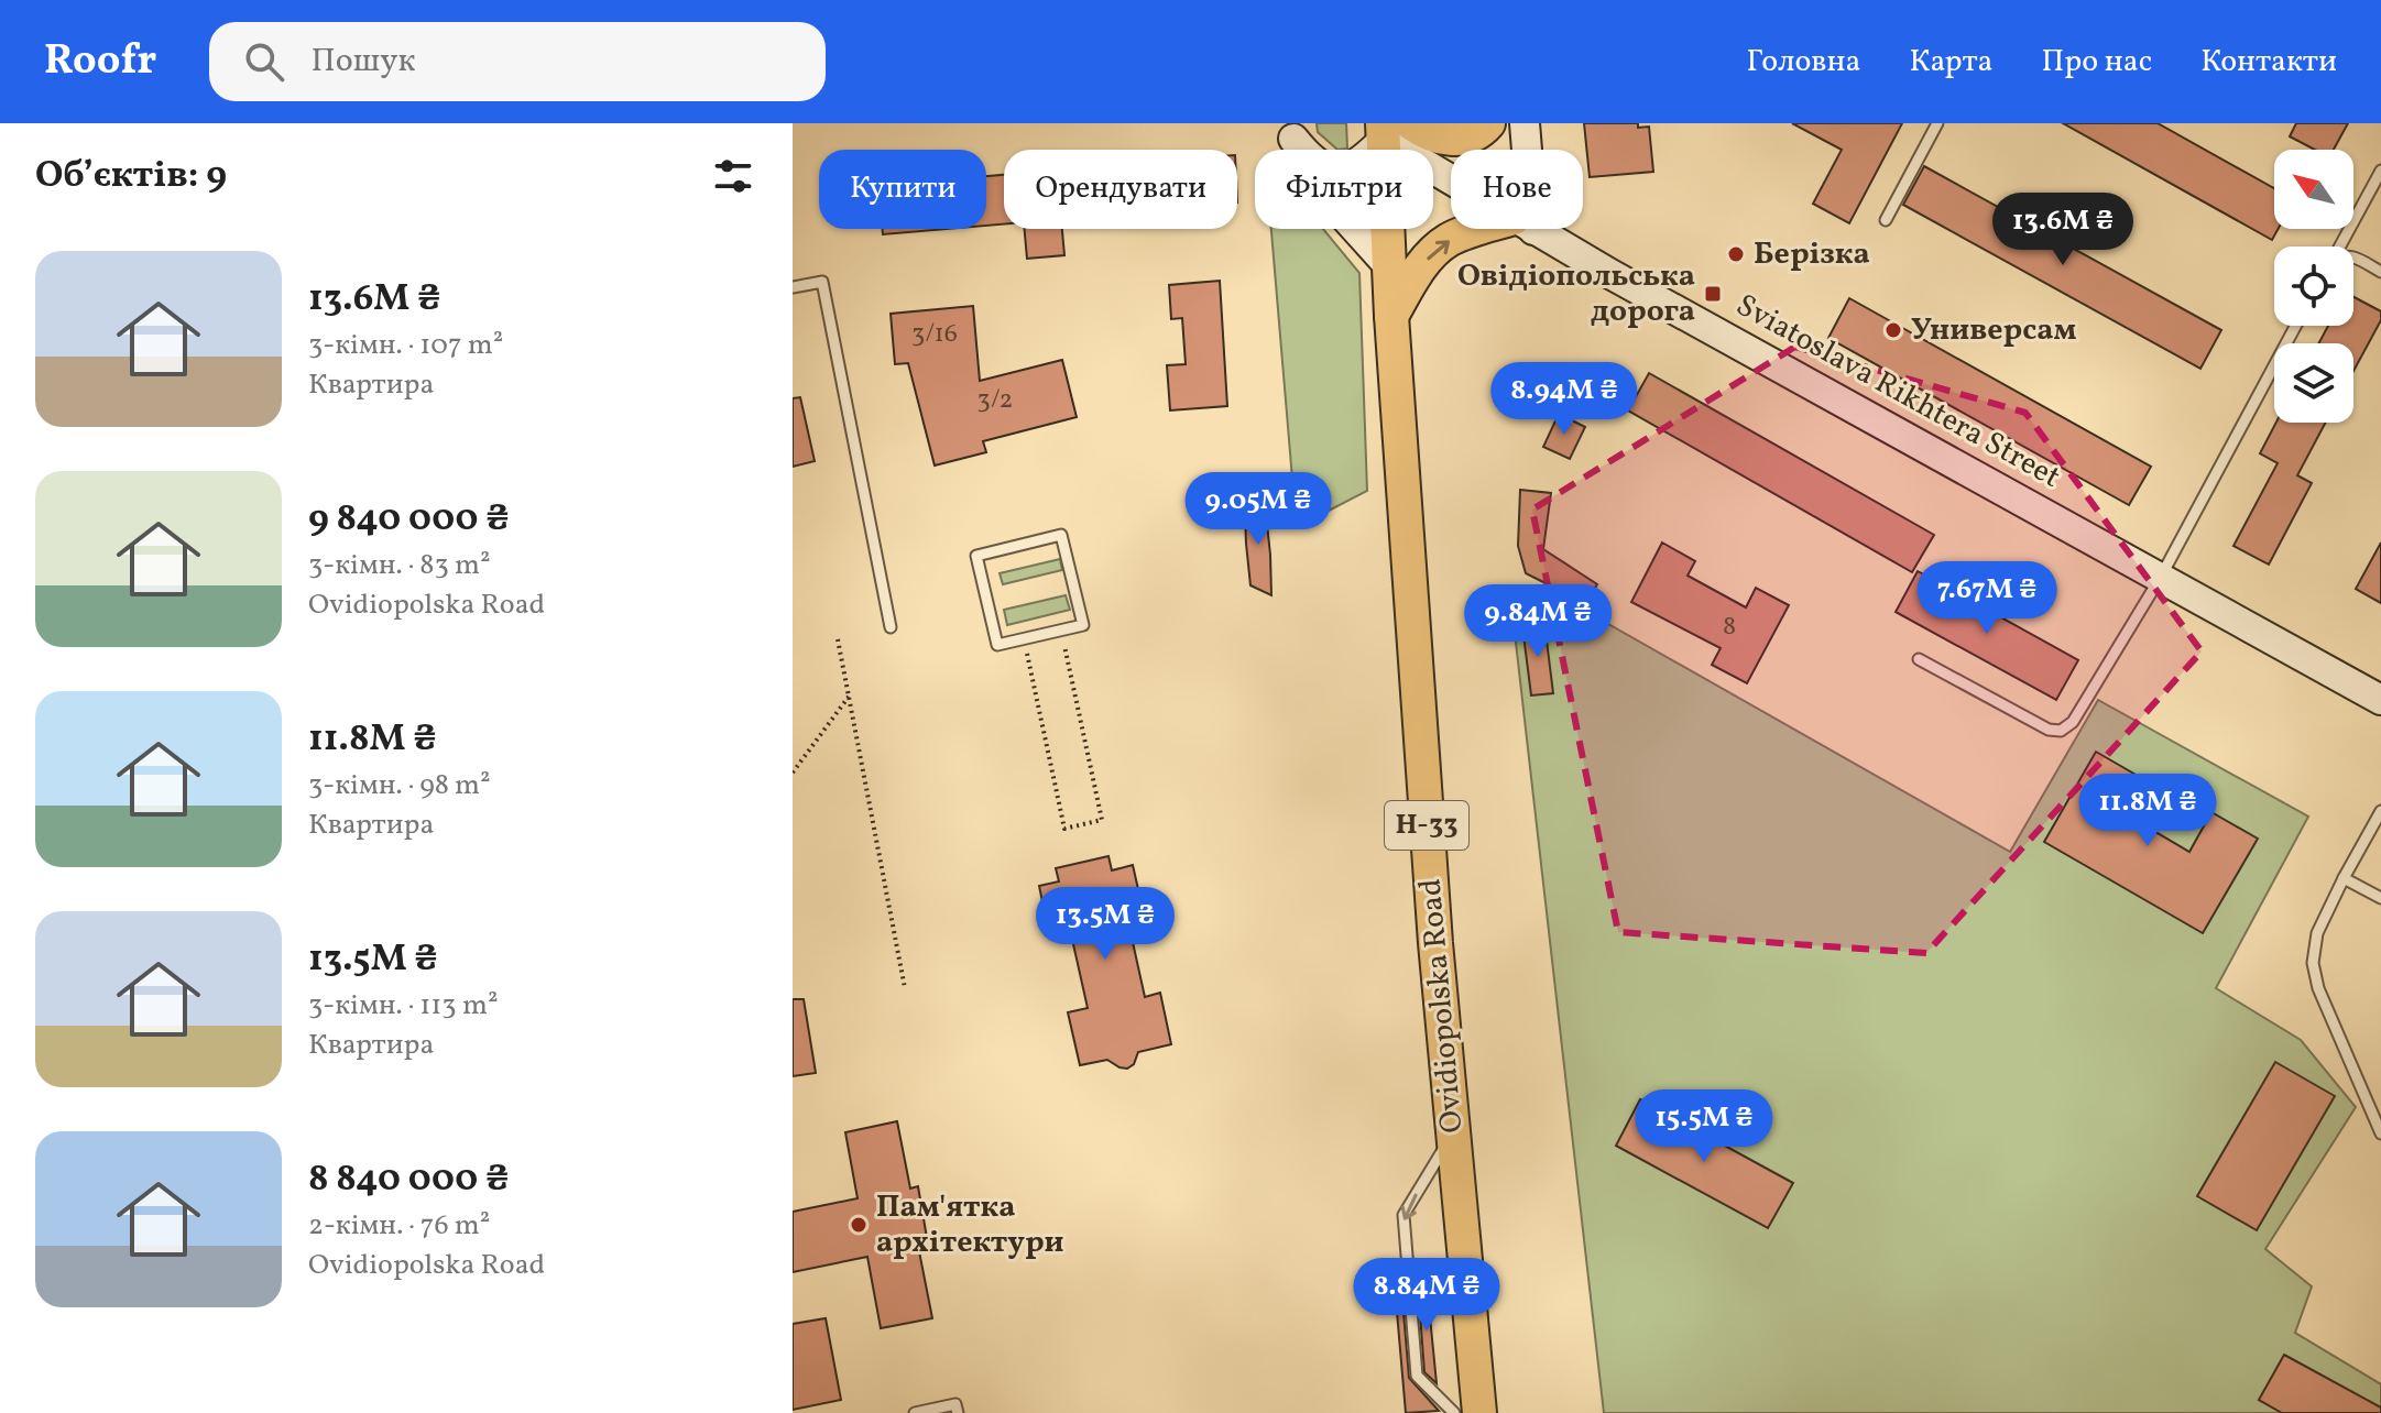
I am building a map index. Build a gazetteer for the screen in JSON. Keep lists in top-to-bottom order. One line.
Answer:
{"streets":{"main road":["Sviatoslava Rikhtera Street","Н-33","Ovidiopolska Road"]},"crossings":[["Sviatoslava Rikhtera Street","Ovidiopolska Road"]],"places":{"other":["Берізка","Универсам","Пам'ятка архітектури"],"transit":["Овідіопольська дорога"]},"house_numbers":["3/16","3/2","8"],"north":"top left","page":{"header":"Roofr","search":"Пошук","nav":["Головна","Карта","Про нас","Контакти"],"heading":"Об’єктів: 9","chip":["Купити","Орендувати","Фільтри","Нове"],"price":["13.6M ₴","8.94M ₴","9.05M ₴","7.67M ₴","9.84M ₴","11.8M ₴","13.5M ₴","15.5M ₴","8.84M ₴"],"list":[{"name":"13.6M ₴","note":"3-кімн. · 107 m² · Квартира"},{"name":"9 840 000 ₴","note":"3-кімн. · 83 m² · Ovidiopolska Road"},{"name":"11.8M ₴","note":"3-кімн. · 98 m² · Квартира"},{"name":"13.5M ₴","note":"3-кімн. · 113 m² · Квартира"},{"name":"8 840 000 ₴","note":"2-кімн. · 76 m² · Ovidiopolska Road"}]}}
